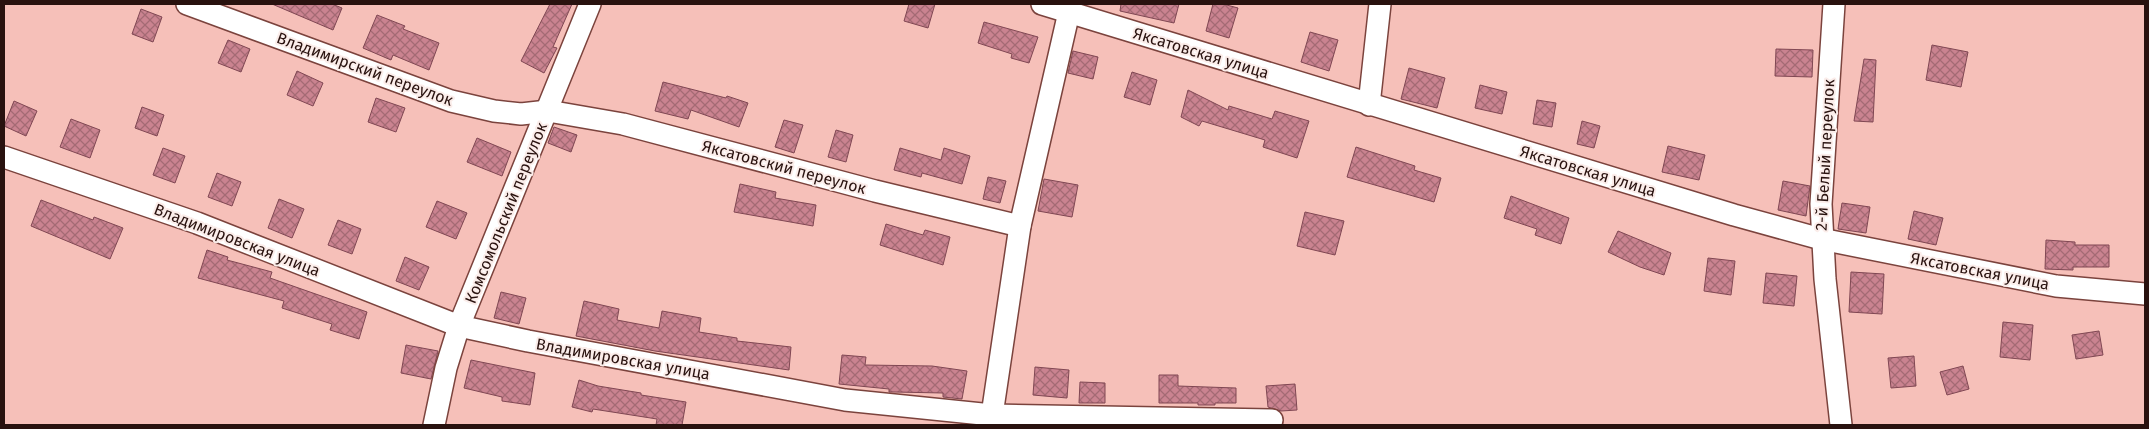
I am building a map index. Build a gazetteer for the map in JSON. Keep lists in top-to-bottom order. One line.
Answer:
{"streets":{"street":["Яксатовская улица","Владимирский переулок","2-й Белый переулок","Яксатовский переулок","Комсомольский переулок","Владимировская улица"]},"crossings":[["Яксатовская улица","2-й Белый переулок"],["Владимирский переулок","Яксатовский переулок"],["Владимирский переулок","Комсомольский переулок"],["Яксатовский переулок","Комсомольский переулок"],["Комсомольский переулок","Владимировская улица"]]}
